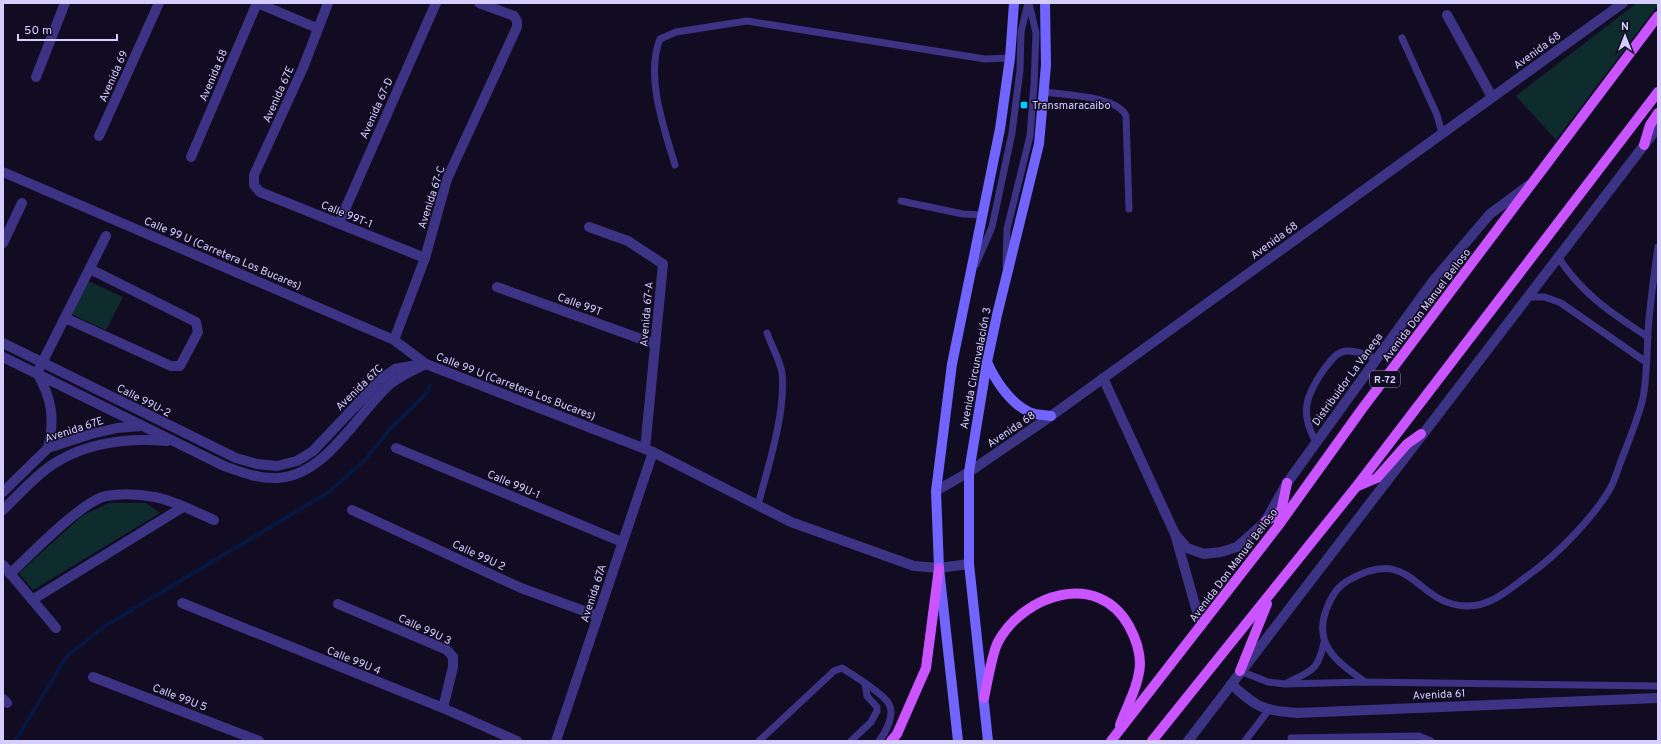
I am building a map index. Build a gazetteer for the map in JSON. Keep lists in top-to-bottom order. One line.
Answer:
{"streets":{"main road":["Avenida Don Manuel Belloso","Avenida Circunvalación 3","R-72"],"street":["Avenida 68","Avenida 69","Avenida 67E","Avenida 67-D","Avenida 67-C","Calle 99T-1","Calle 99 U (Carretera Los Bucares)","Calle 99T","Avenida 67-A","Distribuidor La Vanega","Avenida 67C","Calle 99U-2","Calle 99U-1","Calle 99U 2","Avenida 67A","Calle 99U 3","Calle 99U 4","Avenida 61","Calle 99U 5"]},"crossings":[["Avenida 68","Avenida Circunvalación 3"],["Avenida 68","Distribuidor La Vanega"],["Avenida 67E","Calle 99T-1"],["Avenida 67E","Avenida 67C"],["Avenida 67E","Calle 99U-2"],["Avenida 67-D","Calle 99T-1"],["Avenida 67-C","Calle 99T-1"],["Avenida 67-C","Calle 99 U (Carretera Los Bucares)"],["Calle 99 U (Carretera Los Bucares)","Avenida 67-A"],["Calle 99 U (Carretera Los Bucares)","Avenida Circunvalación 3"],["Calle 99 U (Carretera Los Bucares)","Avenida 67C"],["Calle 99 U (Carretera Los Bucares)","Avenida 67A"],["Calle 99T","Avenida 67-A"],["Avenida Don Manuel Belloso","Distribuidor La Vanega"],["Avenida 67-A","Avenida 67A"],["Avenida 67C","Calle 99U-2"],["Calle 99U-1","Avenida 67A"],["Calle 99U 2","Avenida 67A"],["Calle 99U 3","Calle 99U 4"]],"places":{"transit":["Transmaracaibo"]},"scale_bar":"50 m","north":"top"}
